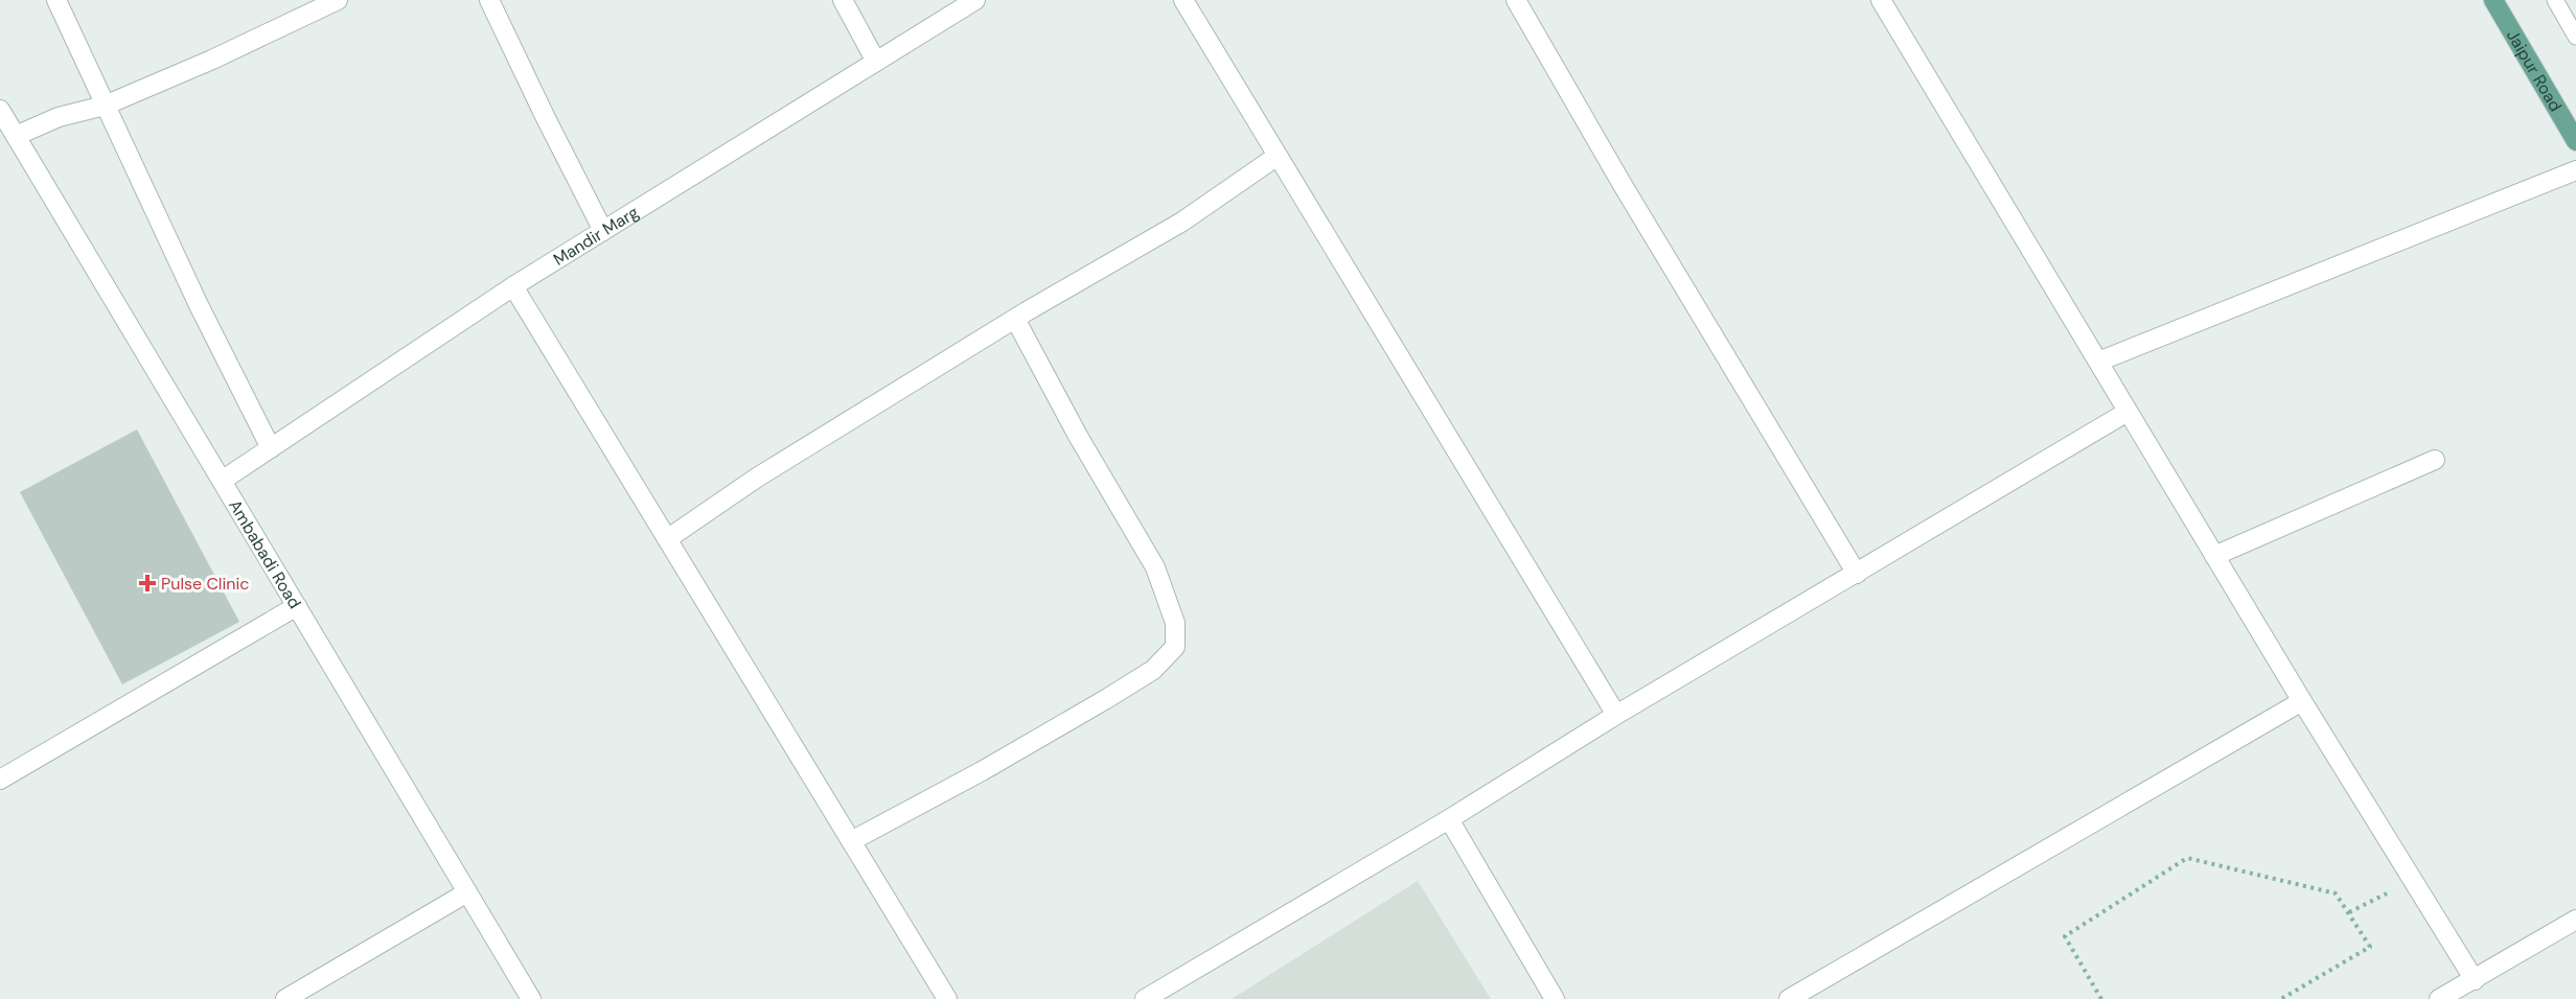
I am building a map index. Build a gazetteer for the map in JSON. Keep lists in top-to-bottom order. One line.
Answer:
{"streets":{"main road":["Jaipur Road"],"street":["Mandir Marg","Ambabadi Road"]},"crossings":[["Mandir Marg","Ambabadi Road"]],"places":{"health":["Pulse Clinic"]}}
